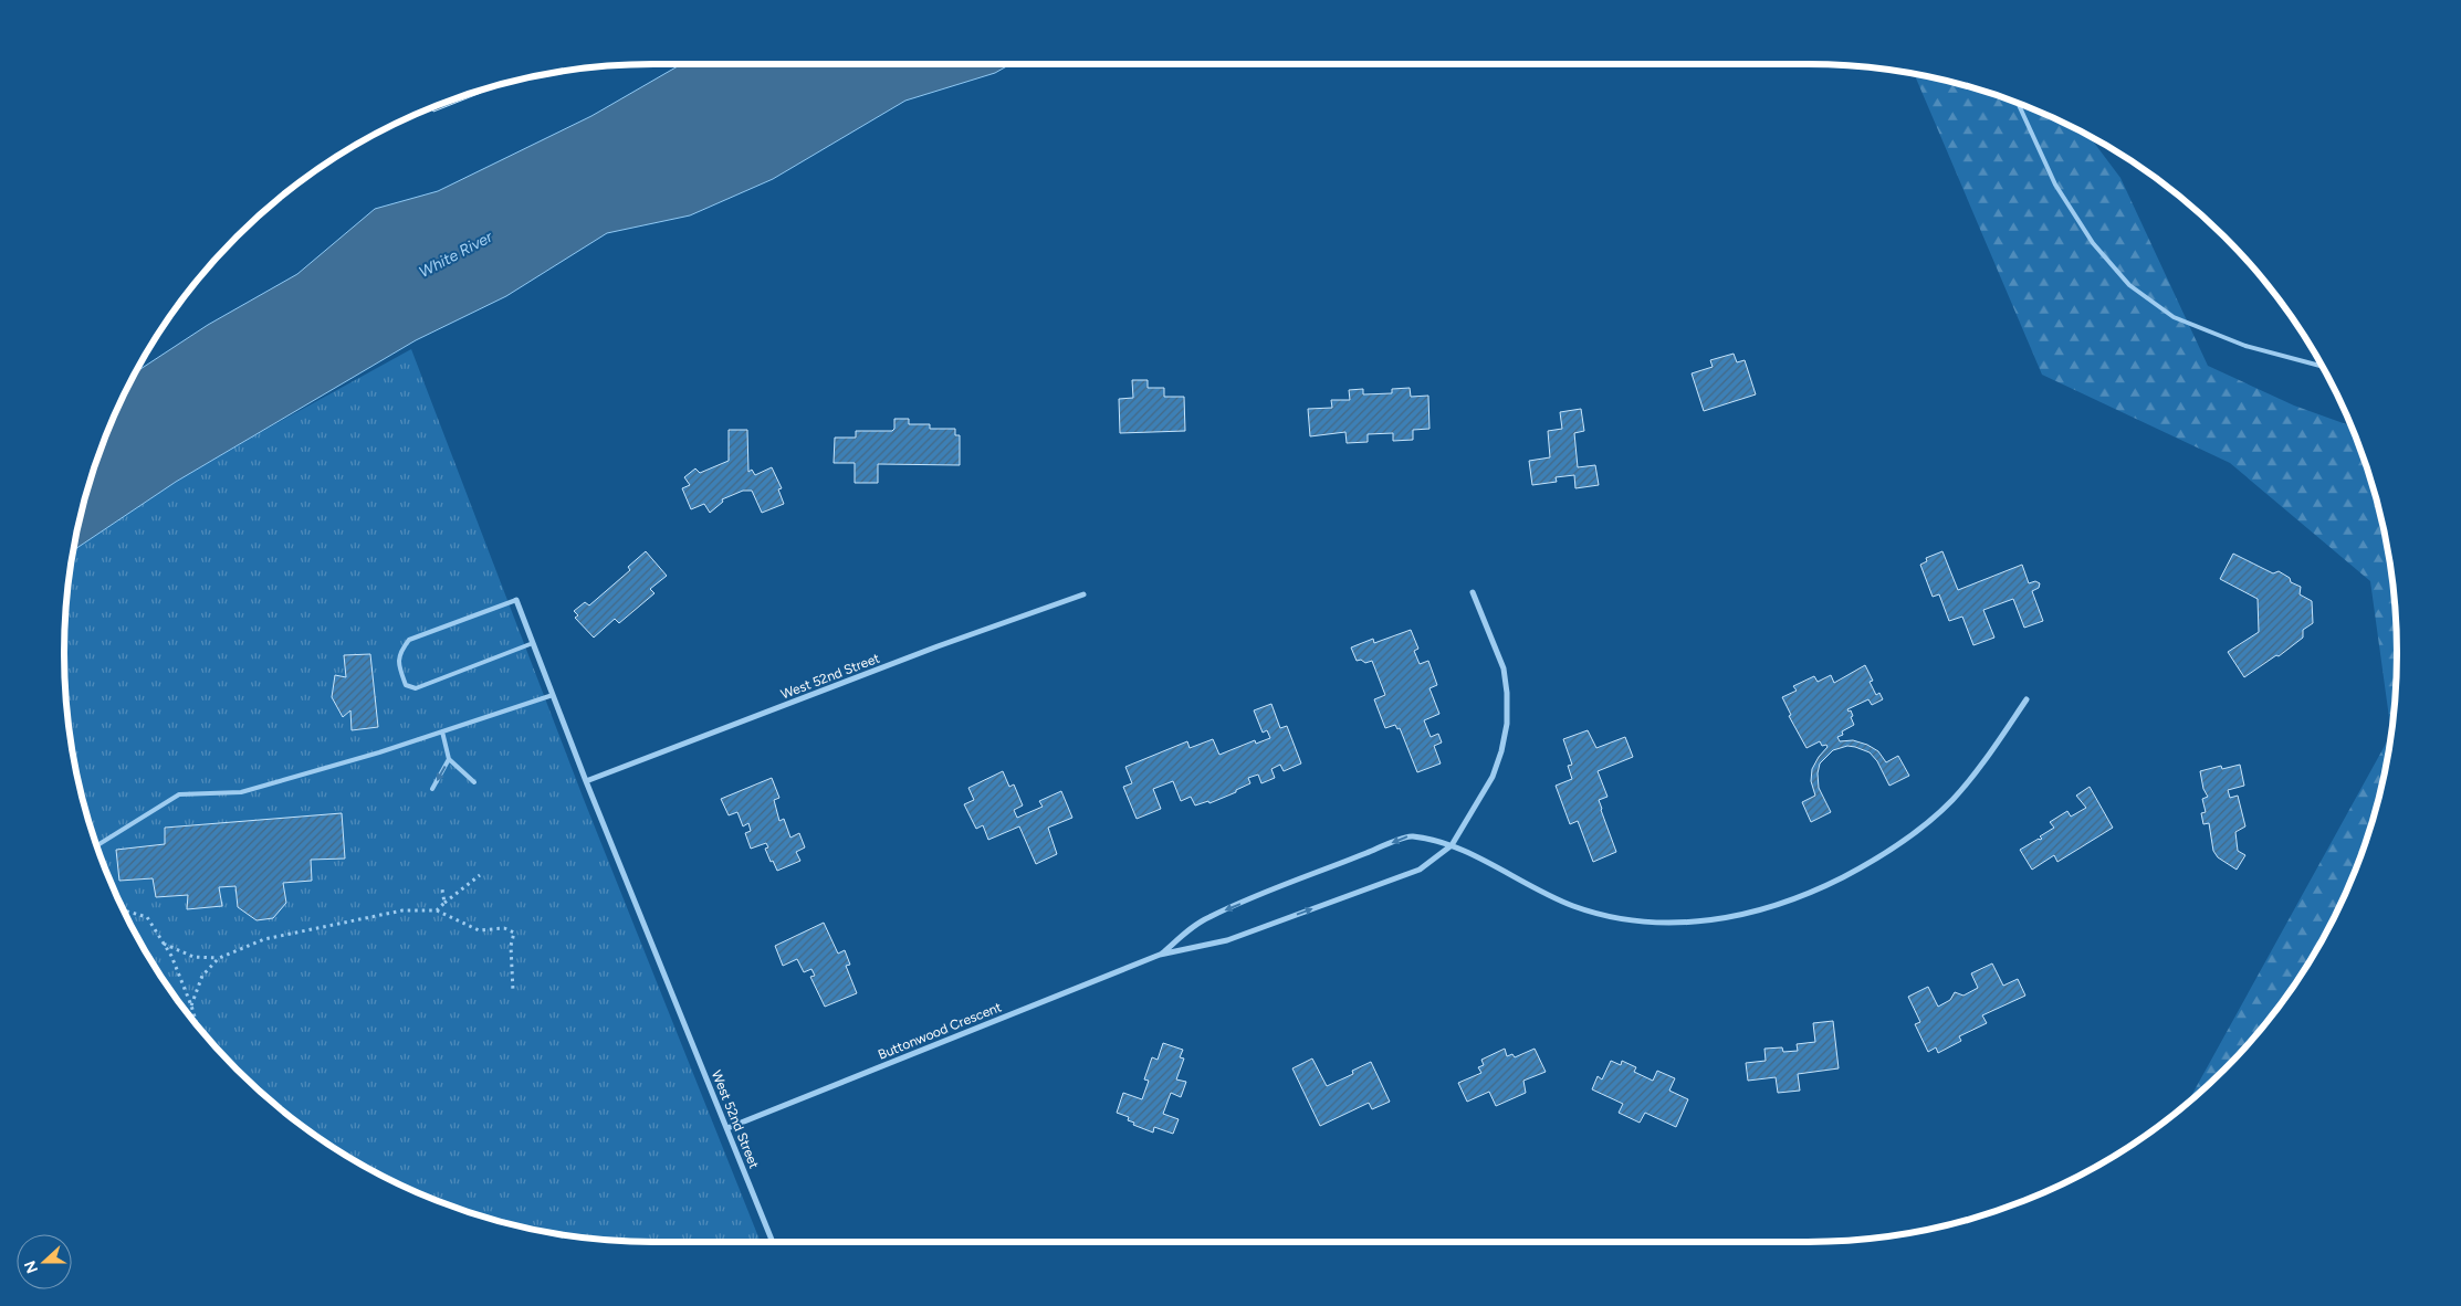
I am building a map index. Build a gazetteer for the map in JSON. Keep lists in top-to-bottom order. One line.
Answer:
{"streets":{"street":["West 52nd Street","Buttonwood Crescent"]},"crossings":[["West 52nd Street","Buttonwood Crescent"]],"water":["White River"],"north":"left"}
